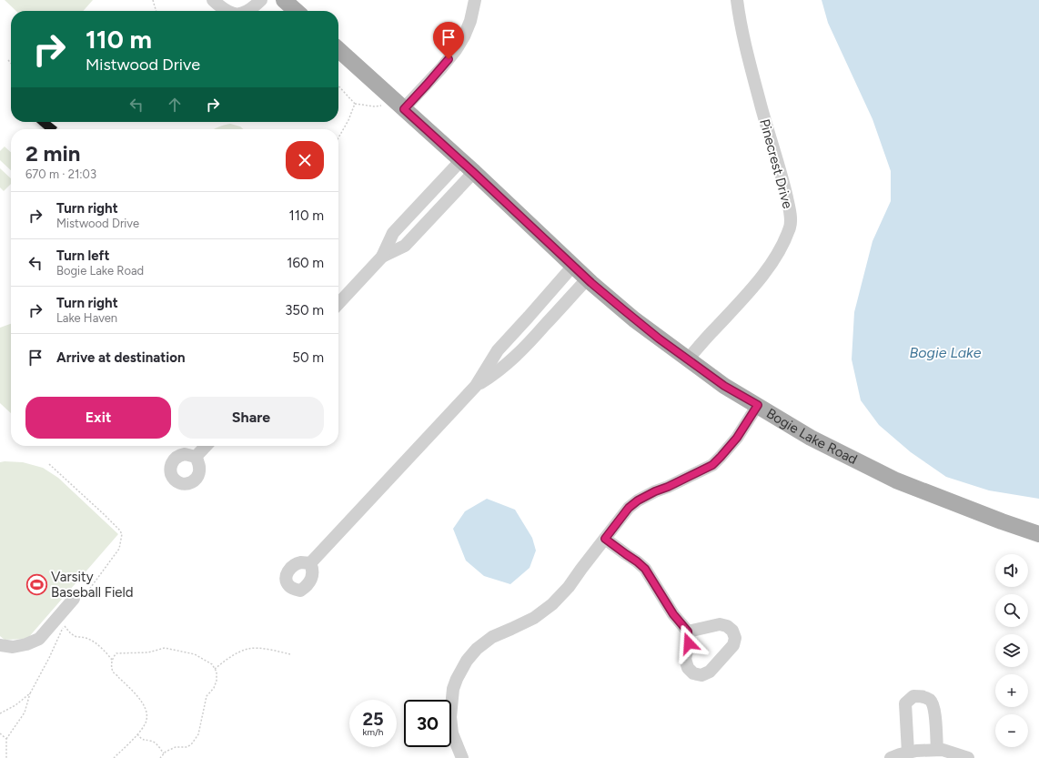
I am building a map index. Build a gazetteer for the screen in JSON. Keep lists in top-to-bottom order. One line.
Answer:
{"streets":{"main road":["Bogie Lake Road"],"street":["Pinecrest Drive"]},"crossings":[["Pinecrest Drive","Bogie Lake Road"]],"water":["Bogie Lake"],"places":{"sports":["Varsity Baseball Field"]},"page":{"turn":["110 m","Mistwood Drive"],"heading":["2 min","670 m · 21:03"],"list":[{"name":"Turn right","note":"Mistwood Drive","value":"110 m"},{"name":"Turn left","note":"Bogie Lake Road","value":"160 m"},{"name":"Turn right","note":"Lake Haven","value":"350 m"},{"name":"Arrive at destination","value":"50 m"}],"buttons":["Exit","Share"],"map_buttons":["+","−"],"speed":"25 km/h","limit":"30"}}
